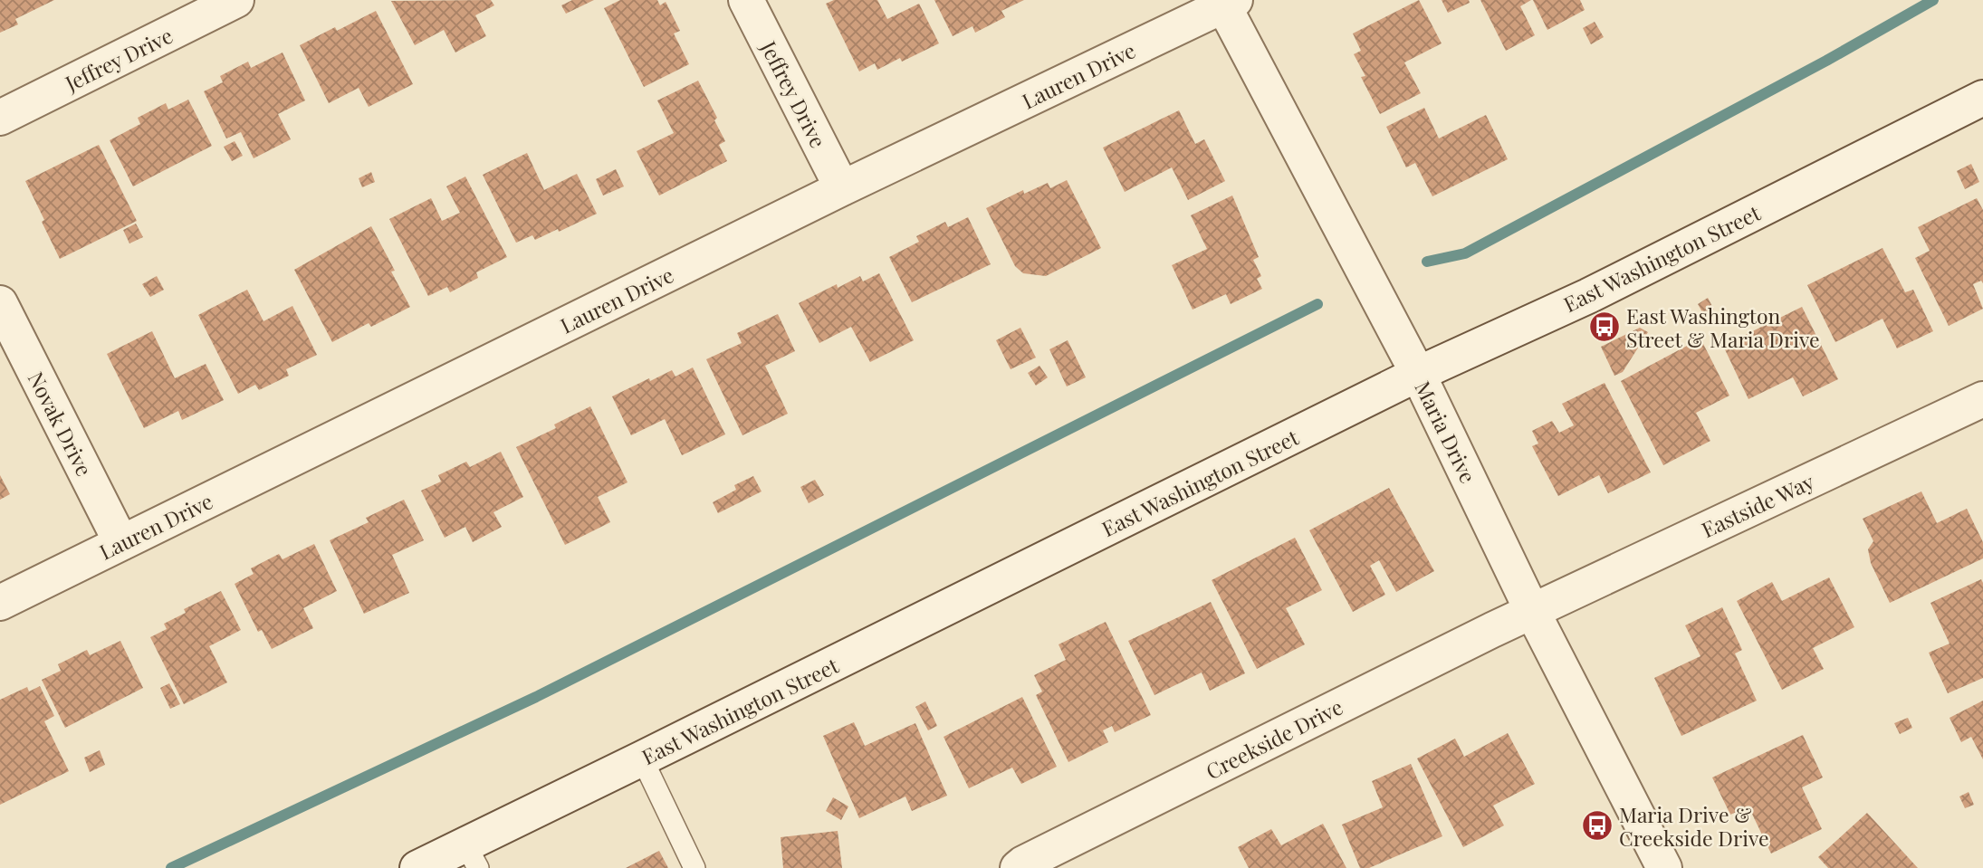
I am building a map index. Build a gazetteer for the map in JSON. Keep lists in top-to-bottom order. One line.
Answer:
{"streets":{"street":["Jeffrey Drive","Lauren Drive","East Washington Street","Novak Drive","Maria Drive","Eastside Way","Creekside Drive"]},"crossings":[["Jeffrey Drive","Lauren Drive"],["Lauren Drive","Novak Drive"],["Lauren Drive","Maria Drive"],["East Washington Street","Maria Drive"],["Maria Drive","Eastside Way"],["Maria Drive","Creekside Drive"],["Eastside Way","Creekside Drive"]],"places":{"bus stop":["East Washington Street & Maria Drive","Maria Drive & Creekside Drive"]}}
